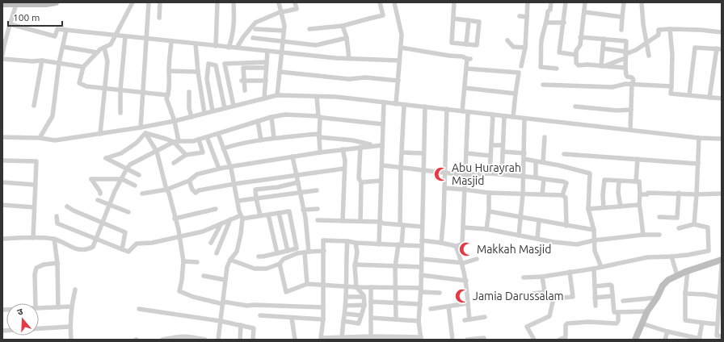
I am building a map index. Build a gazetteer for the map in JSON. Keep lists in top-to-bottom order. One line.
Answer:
{"places":{"mosque":["Abu Hurayrah Masjid","Makkah Masjid","Jamia Darussalam"]},"scale_bar":"100 m","north":"top"}
